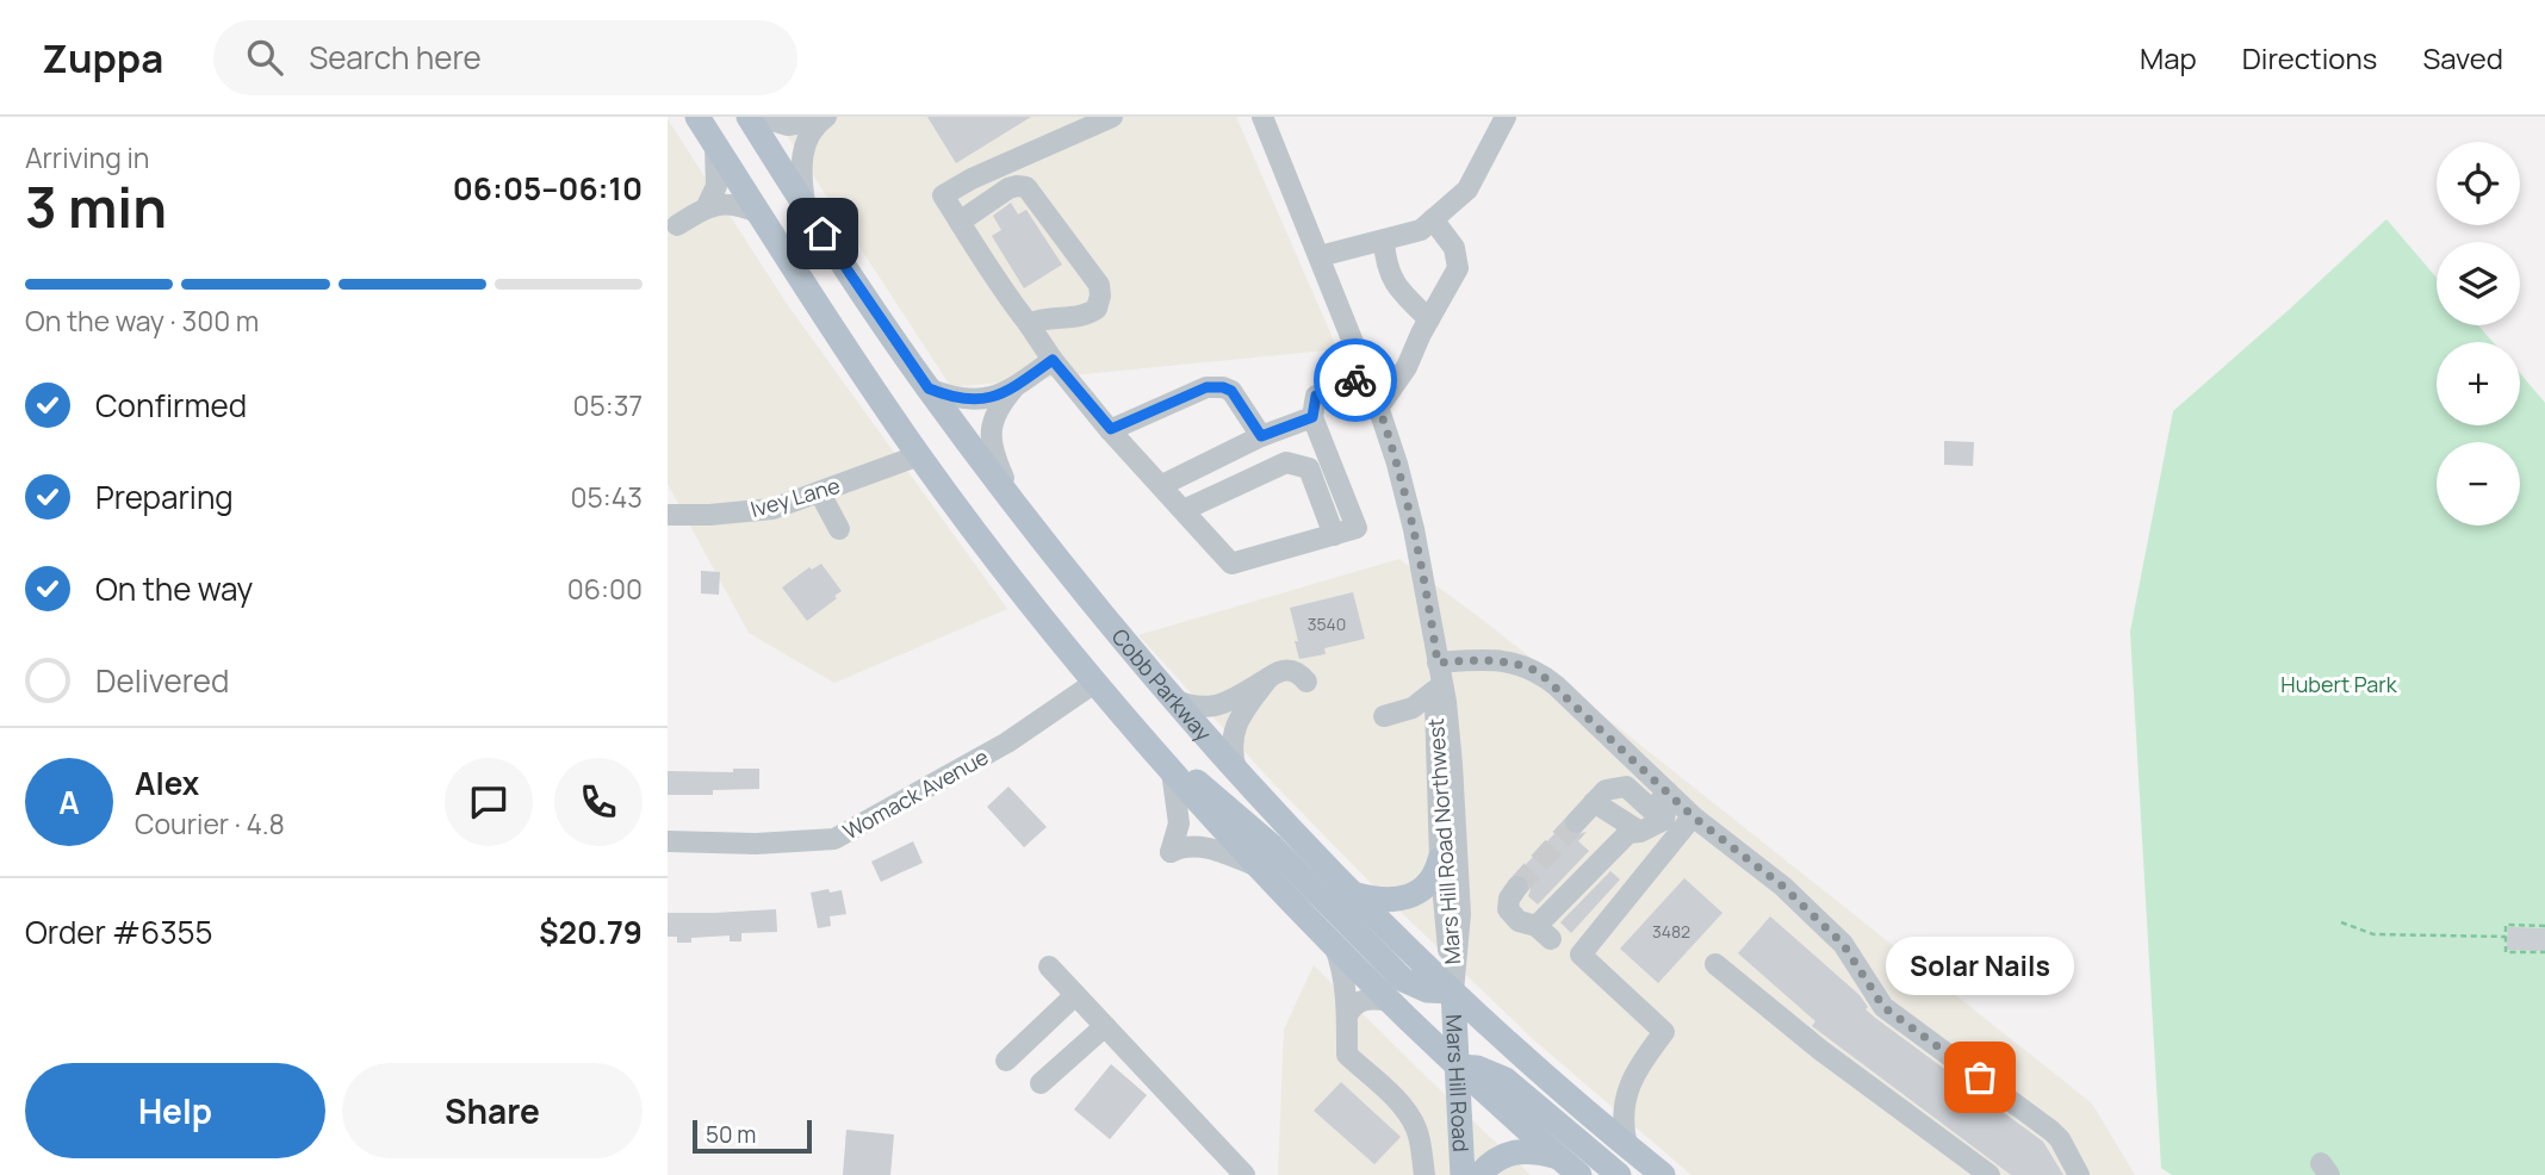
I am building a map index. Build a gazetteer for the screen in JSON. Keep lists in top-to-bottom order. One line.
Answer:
{"streets":{"main road":["Cobb Parkway","Mars Hill Road"],"street":["Ivey Lane","Womack Avenue","Mars Hill Road Northwest"]},"crossings":[["Cobb Parkway","Mars Hill Road Northwest"],["Cobb Parkway","Mars Hill Road"],["Mars Hill Road Northwest","Mars Hill Road"]],"parks":["Hubert Park"],"places":["Solar Nails"],"house_numbers":["3540","3482"],"scale_bar":"50 m","page":{"header":"Zuppa","search":"Search here","nav":["Map","Directions","Saved"],"heading":["3 min","Arriving in","06:05–06:10"],"panel":["Alex","Courier · 4.8","Order #6355","$20.79"],"map_buttons":["+","−"],"bar":"On the way · 300 m","list":[["Confirmed","05:37"],["Preparing","05:43"],["On the way","06:00"],"Delivered"],"round":"A","bubble":"Solar Nails","buttons":["Help","Share"],"scale":"50 m"}}
